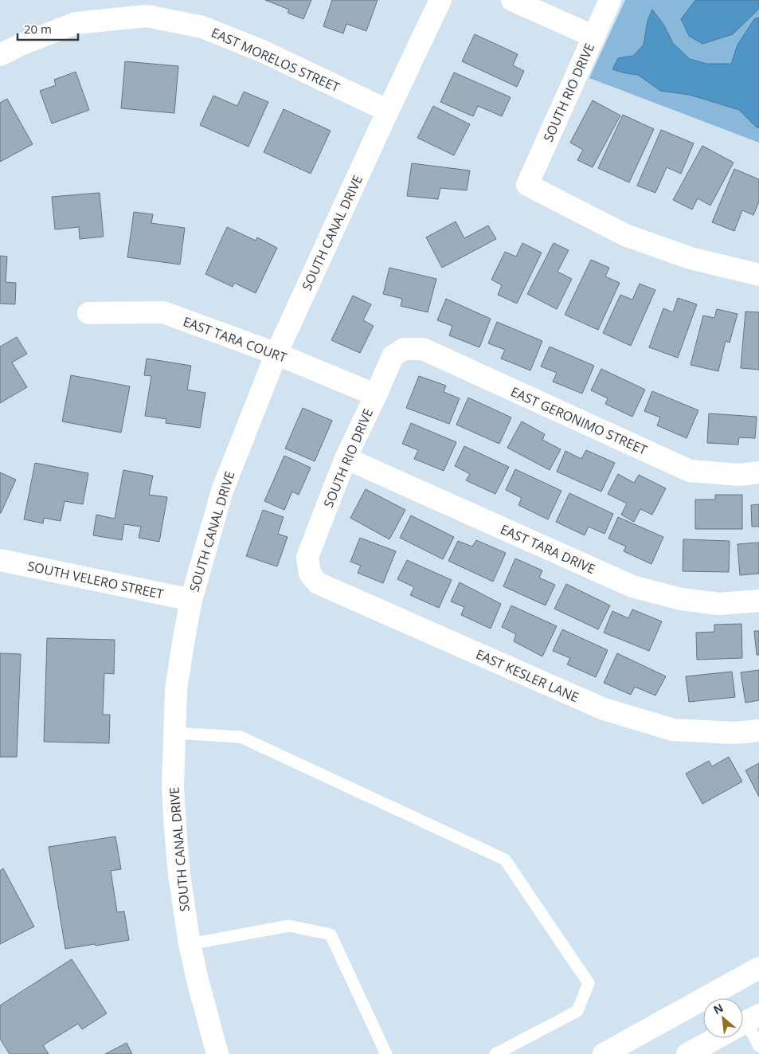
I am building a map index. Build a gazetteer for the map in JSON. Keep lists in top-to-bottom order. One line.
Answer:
{"streets":{"street":["EAST MORELOS STREET","SOUTH RIO DRIVE","SOUTH CANAL DRIVE","EAST TARA COURT","EAST GERONIMO STREET","EAST TARA DRIVE","SOUTH VELERO STREET","EAST KESLER LANE"]},"crossings":[["EAST MORELOS STREET","SOUTH CANAL DRIVE"],["SOUTH RIO DRIVE","EAST TARA COURT"],["SOUTH RIO DRIVE","EAST GERONIMO STREET"],["SOUTH RIO DRIVE","EAST TARA DRIVE"],["SOUTH RIO DRIVE","EAST KESLER LANE"],["SOUTH CANAL DRIVE","EAST TARA COURT"],["SOUTH CANAL DRIVE","SOUTH VELERO STREET"]],"scale_bar":"20 m","north":"top left"}
